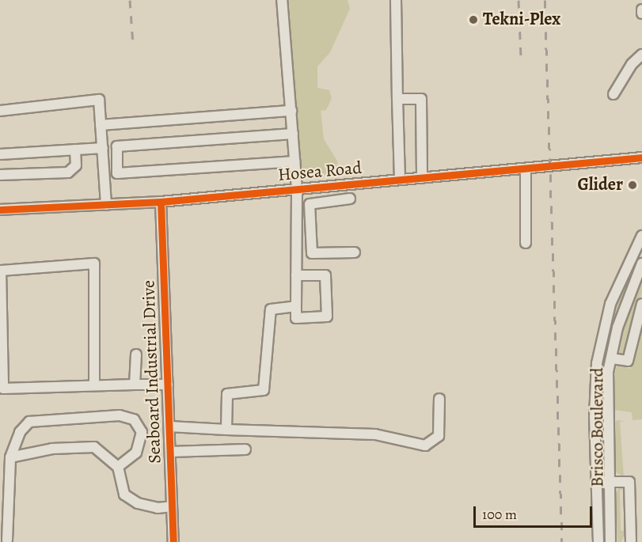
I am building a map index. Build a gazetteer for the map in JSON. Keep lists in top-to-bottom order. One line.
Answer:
{"streets":{"street":["Hosea Road","Seaboard Industrial Drive","Brisco Boulevard"]},"crossings":[["Hosea Road","Seaboard Industrial Drive"]],"places":["Tekni-Plex","Glider"],"scale_bar":"100 m"}
